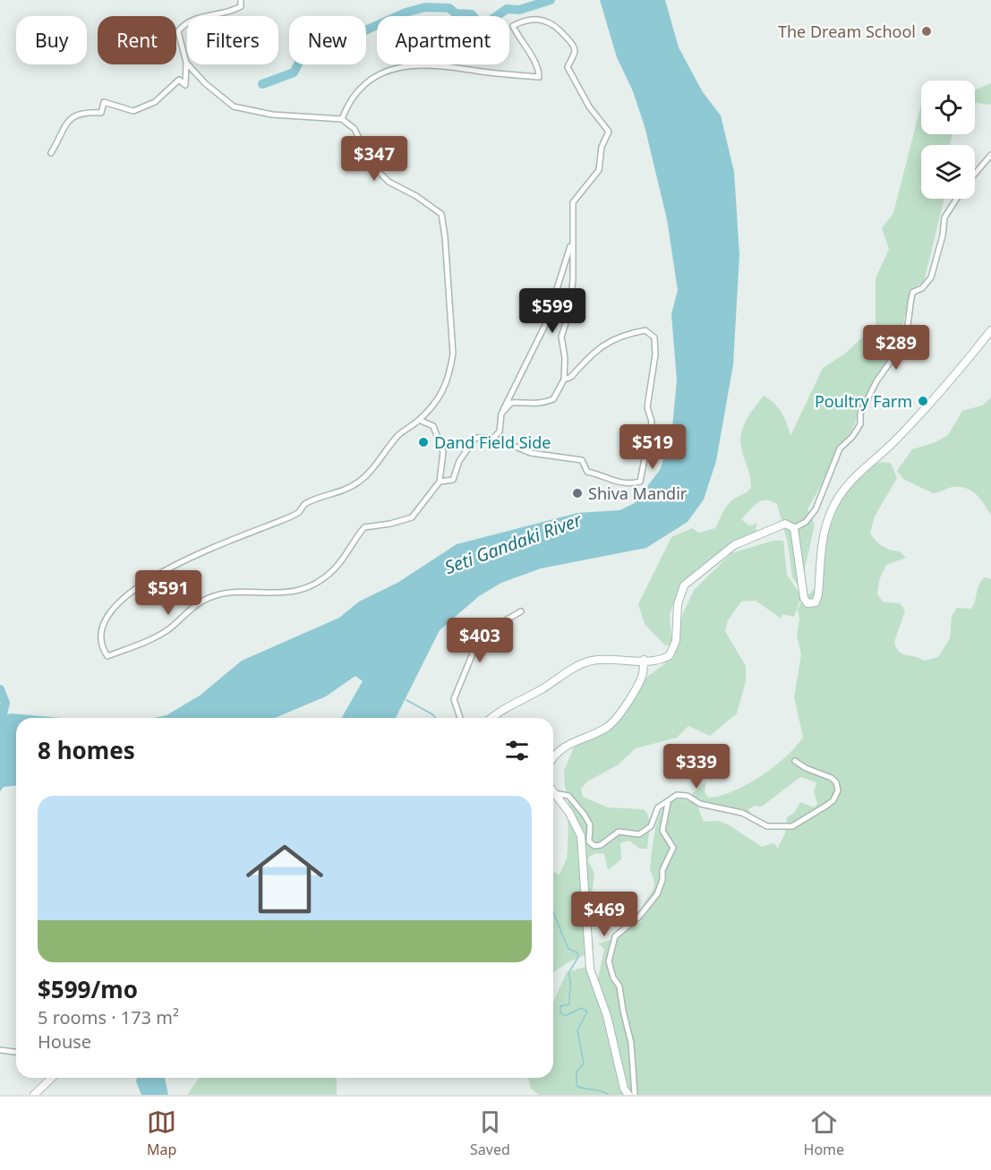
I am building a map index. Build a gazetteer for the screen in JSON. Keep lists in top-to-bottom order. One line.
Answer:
{"water":["Seti Gandaki River"],"places":["The Dream School","Poultry Farm","Dand Field Side","Shiva Mandir"],"page":{"chip":["Buy","Rent","Filters","New","Apartment"],"price":["$347","$599","$289","$519","$591","$403","$339","$469"],"heading":"8 homes","list":[{"name":"$599/mo","note":"5 rooms · 173 m² · House"}],"tabs":["Map","Saved","Home"]}}
